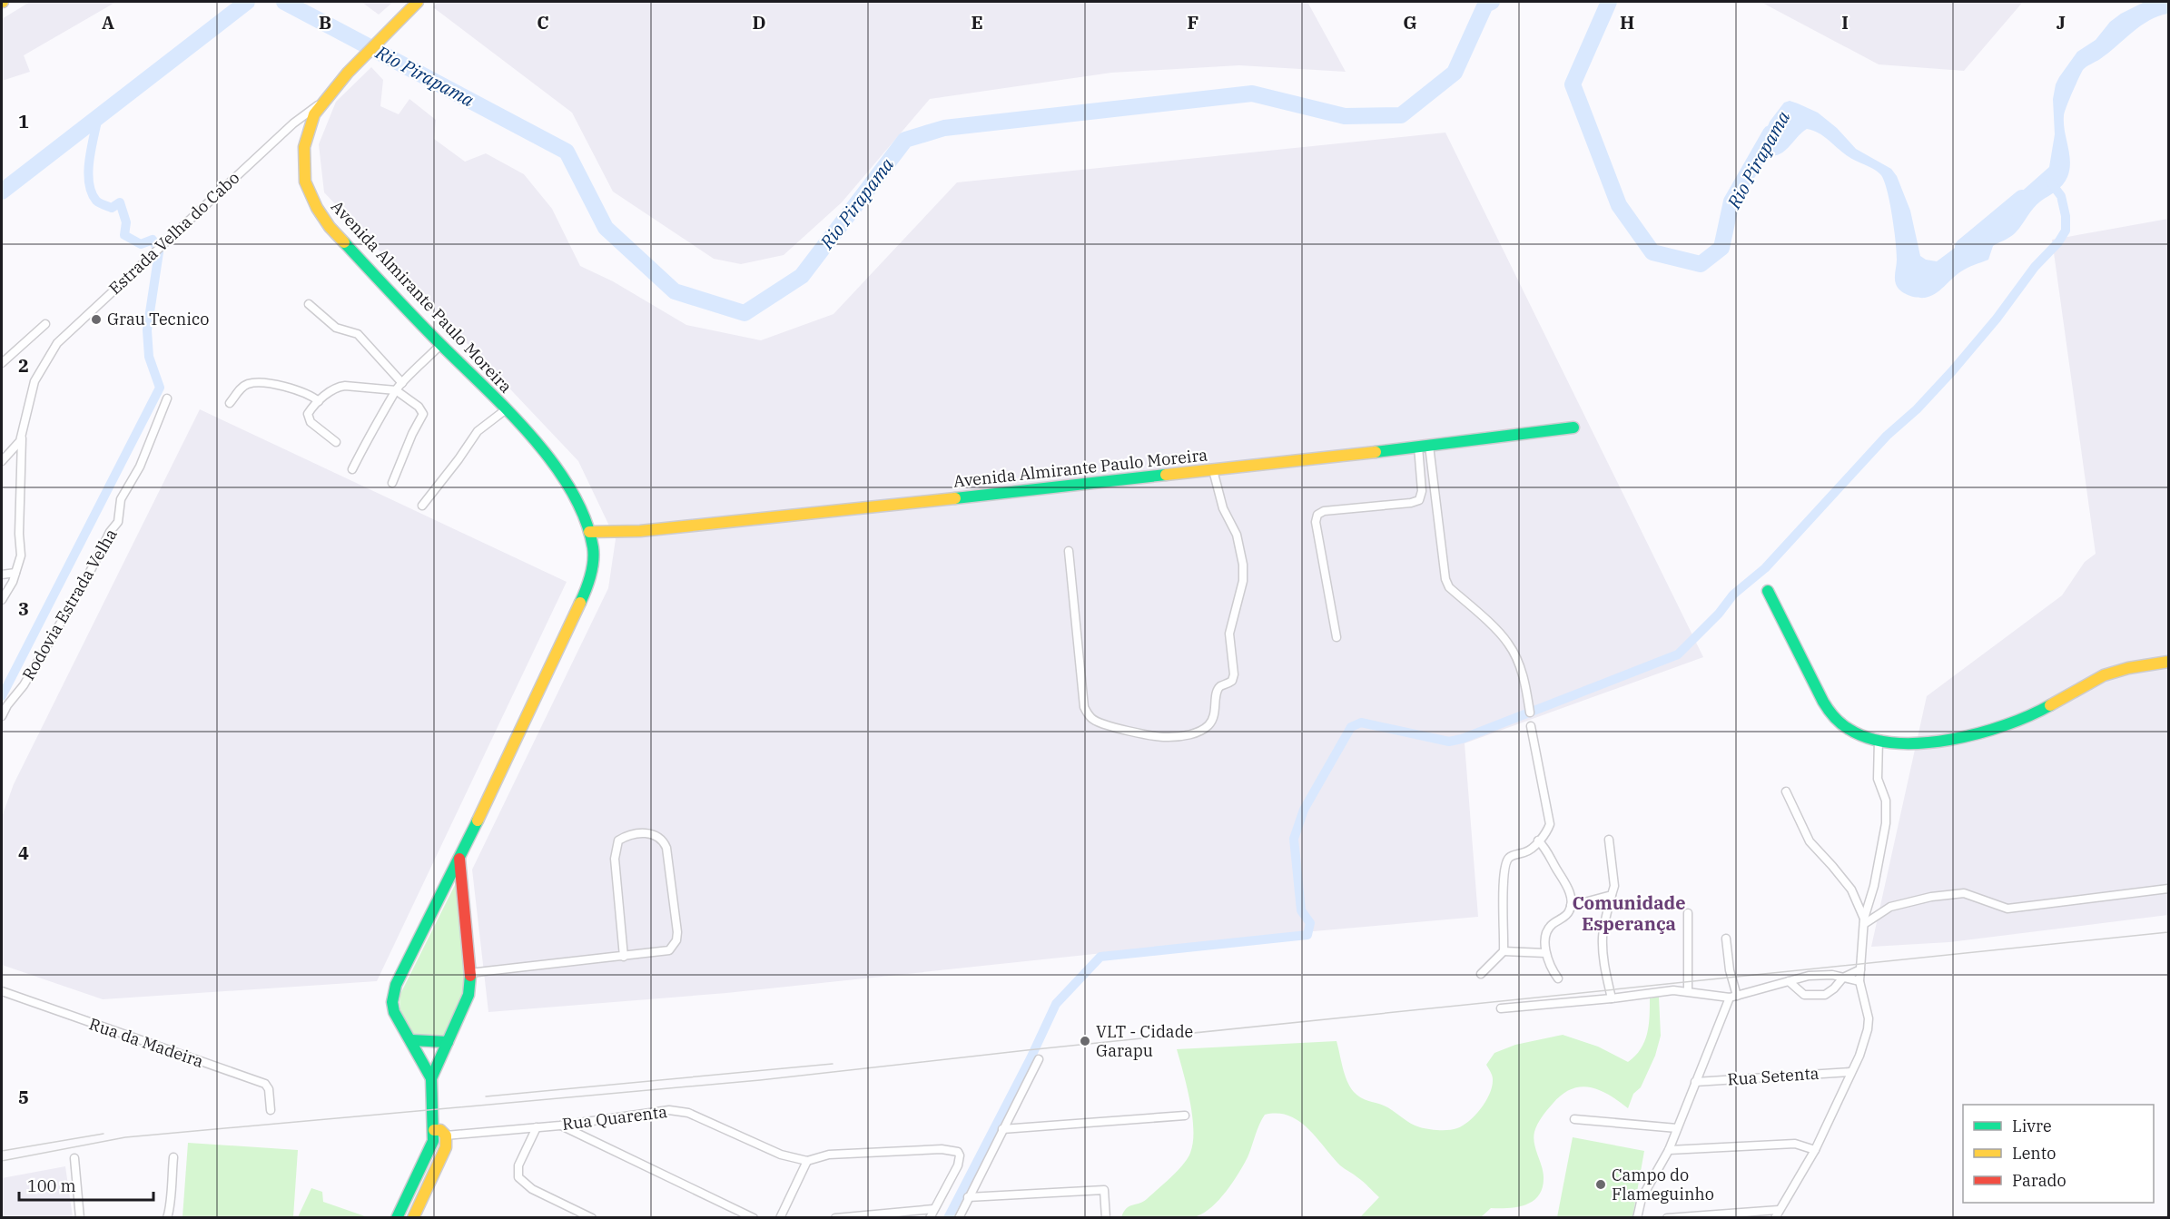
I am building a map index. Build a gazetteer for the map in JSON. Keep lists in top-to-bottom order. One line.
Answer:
{"streets":{"main road":["Avenida Almirante Paulo Moreira"],"street":["Estrada Velha do Cabo","Rodovia Estrada Velha","Rua da Madeira","Rua Setenta","Rua Quarenta"]},"crossings":[["Estrada Velha do Cabo","Avenida Almirante Paulo Moreira"]],"districts":["Comunidade Esperança"],"water":["Rio Pirapama"],"places":["Grau Tecnico","VLT - Cidade Garapu","Campo do Flameguinho"],"legend":["Livre","Lento","Parado"],"scale_bar":"100 m","grid":{"columns":["A","B","C","D","E","F","G","H","I","J"],"rows":["1","2","3","4","5"]}}
